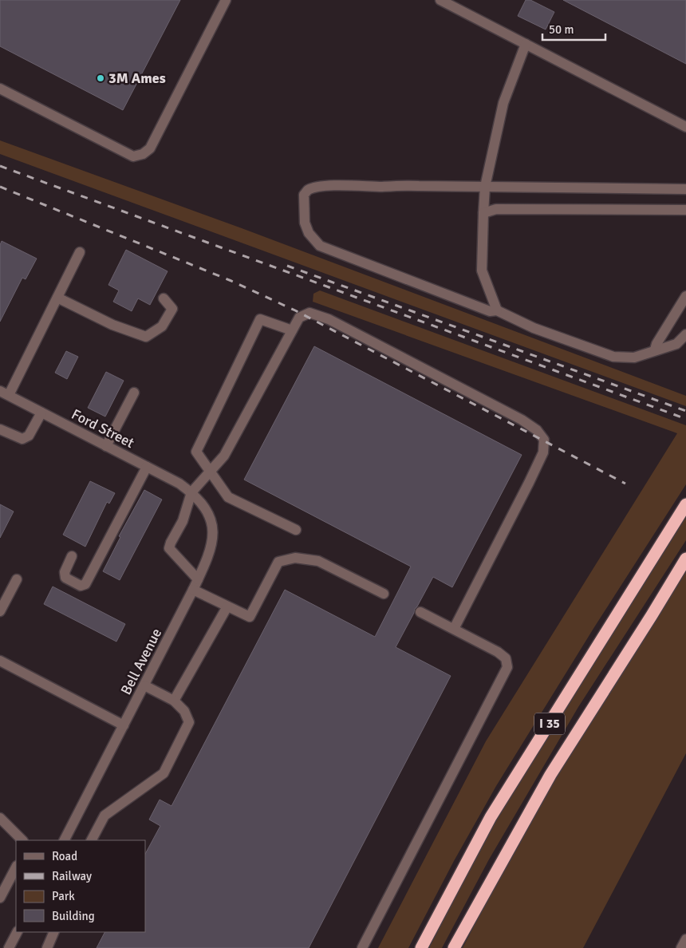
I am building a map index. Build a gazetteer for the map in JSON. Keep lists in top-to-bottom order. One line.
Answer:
{"streets":{"highway":["I 35"],"street":["Ford Street","Bell Avenue"]},"crossings":[["Ford Street","Bell Avenue"]],"places":["3M Ames"],"legend":["Road","Railway","Park","Building"],"scale_bar":"50 m"}
